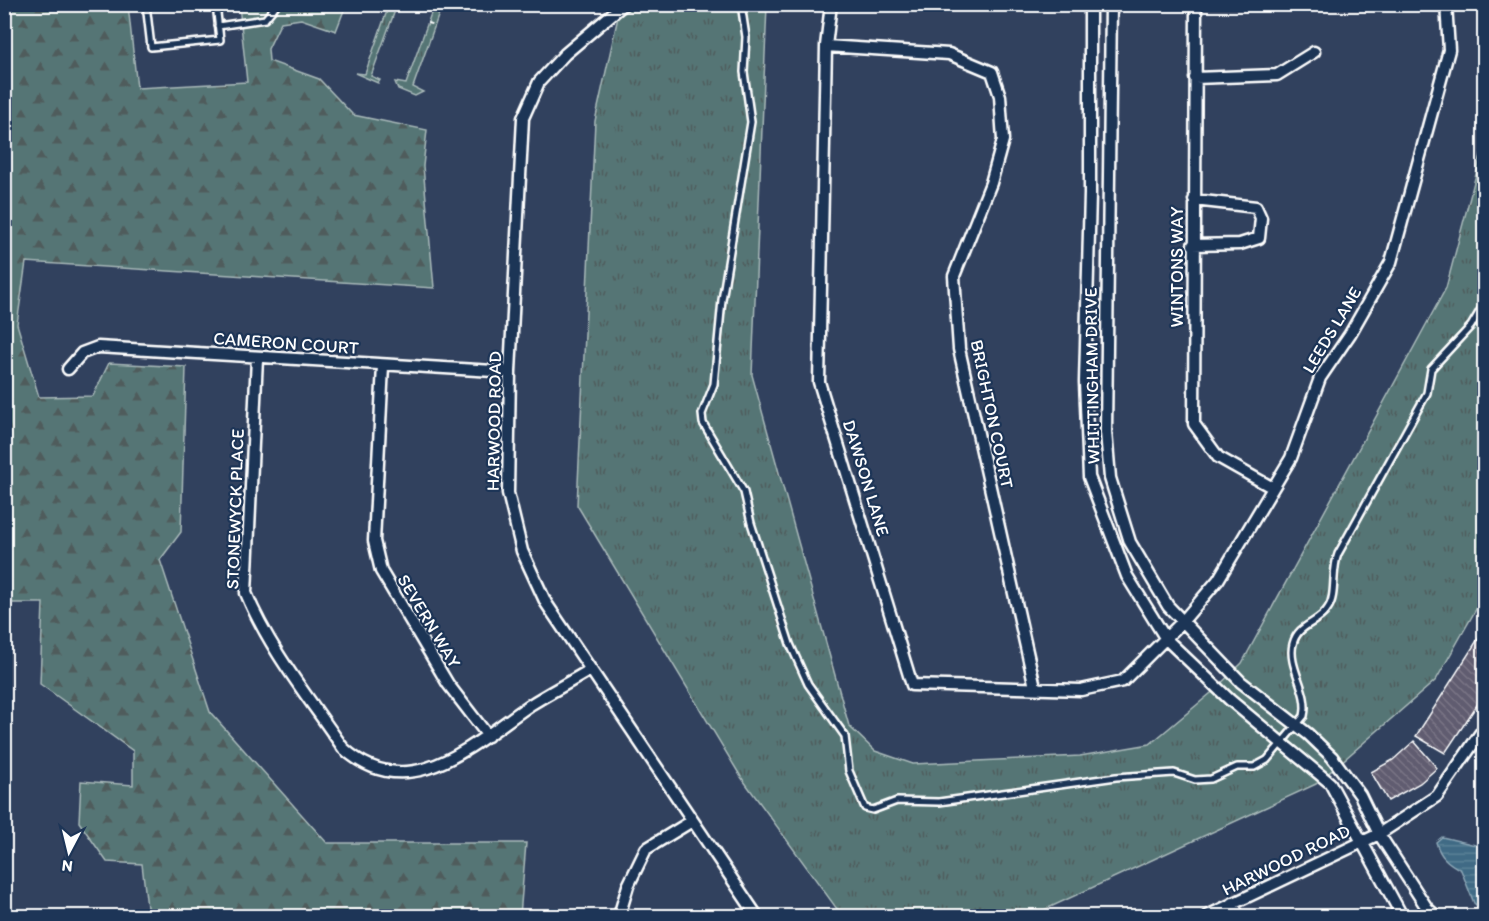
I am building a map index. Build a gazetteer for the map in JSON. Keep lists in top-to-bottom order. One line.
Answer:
{"streets":{"street":["WINTONS WAY","LEEDS LANE","CAMERON COURT","WHITTINGHAM DRIVE","BRIGHTON COURT","HARWOOD ROAD","DAWSON LANE","STONEWYCK PLACE","SEVERN WAY"]},"crossings":[["WINTONS WAY","LEEDS LANE"],["LEEDS LANE","WHITTINGHAM DRIVE"],["LEEDS LANE","DAWSON LANE"],["CAMERON COURT","HARWOOD ROAD"],["CAMERON COURT","STONEWYCK PLACE"],["CAMERON COURT","SEVERN WAY"],["WHITTINGHAM DRIVE","HARWOOD ROAD"],["WHITTINGHAM DRIVE","DAWSON LANE"],["BRIGHTON COURT","DAWSON LANE"],["HARWOOD ROAD","STONEWYCK PLACE"],["STONEWYCK PLACE","SEVERN WAY"]],"north":"bottom"}
